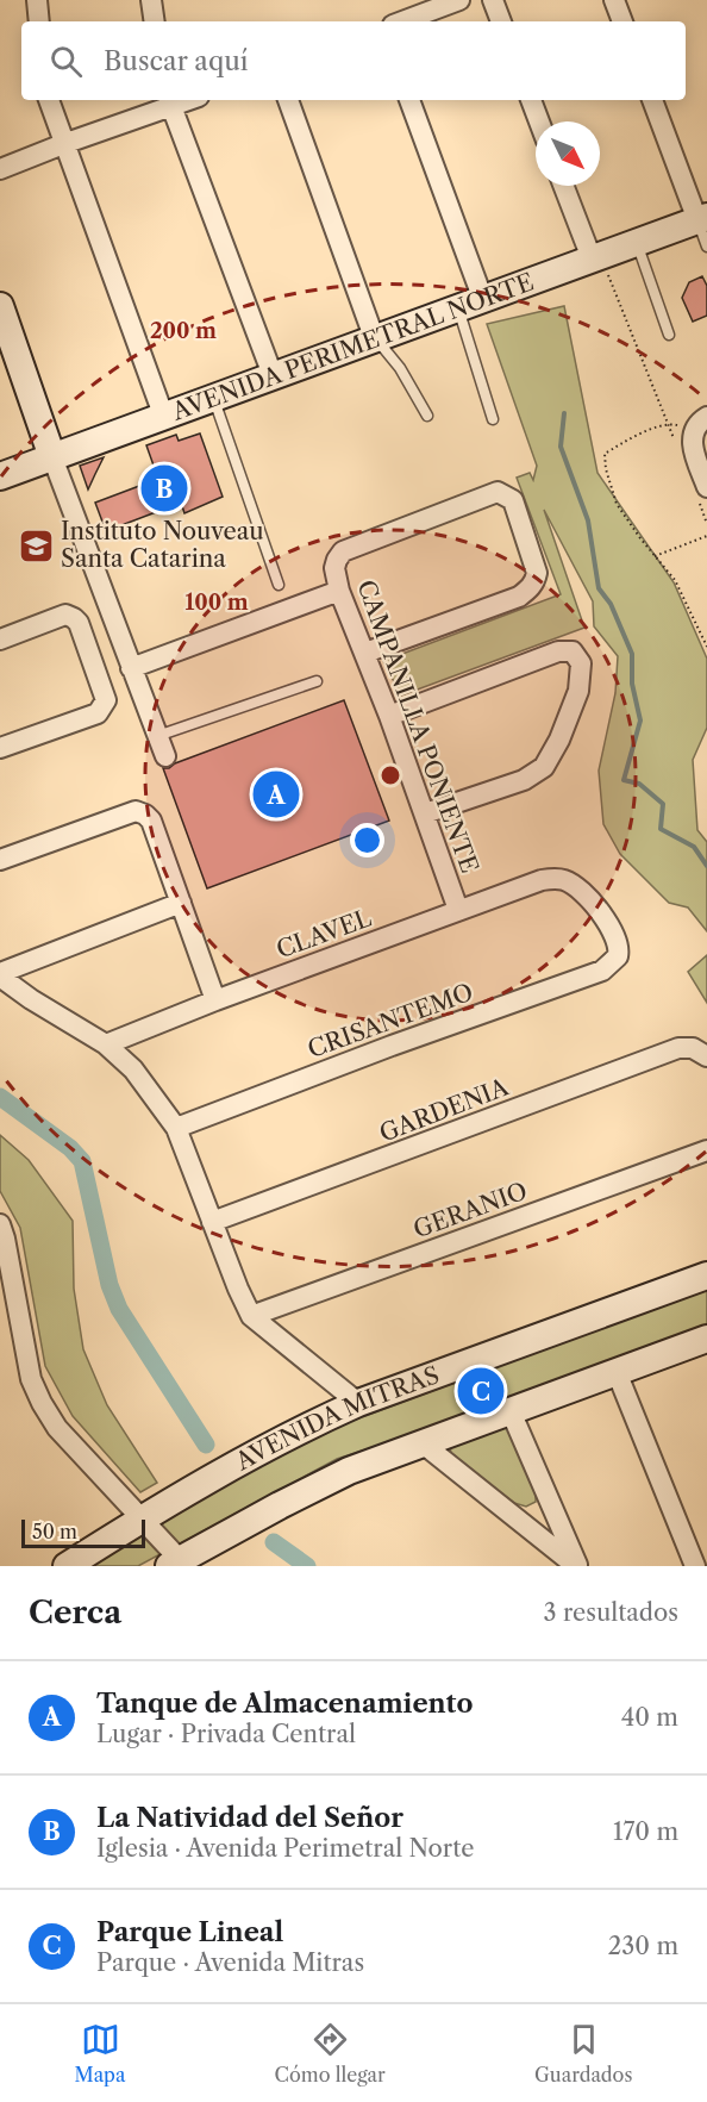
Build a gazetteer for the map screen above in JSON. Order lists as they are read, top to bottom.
{
  "streets": {
    "street": [
      "AVENIDA PERIMETRAL NORTE",
      "CAMPANILLA PONIENTE",
      "CLAVEL",
      "CRISANTEMO",
      "GARDENIA",
      "GERANIO",
      "AVENIDA MITRAS"
    ]
  },
  "crossings": [
    ["CAMPANILLA PONIENTE", "CLAVEL"],
    ["CLAVEL", "CRISANTEMO"]
  ],
  "places": {
    "school or university": ["Instituto Nouveau Santa Catarina"]
  },
  "scale_bar": "50 m",
  "north": "bottom right",
  "page": {
    "search": "Buscar aquí",
    "pins": ["B", "A", "C"],
    "scale": "50 m",
    "heading": ["Cerca", "3 resultados"],
    "list": [
      {
        "mark": "A",
        "name": "Tanque de Almacenamiento",
        "note": "Lugar · Privada Central",
        "value": "40 m"
      },
      {
        "mark": "B",
        "name": "La Natividad del Señor",
        "note": "Iglesia · Avenida Perimetral Norte",
        "value": "170 m"
      },
      {
        "mark": "C",
        "name": "Parque Lineal",
        "note": "Parque · Avenida Mitras",
        "value": "230 m"
      }
    ],
    "nav": ["Mapa", "Cómo llegar", "Guardados"]
  },
  "rings": ["200 m", "100 m"]
}
